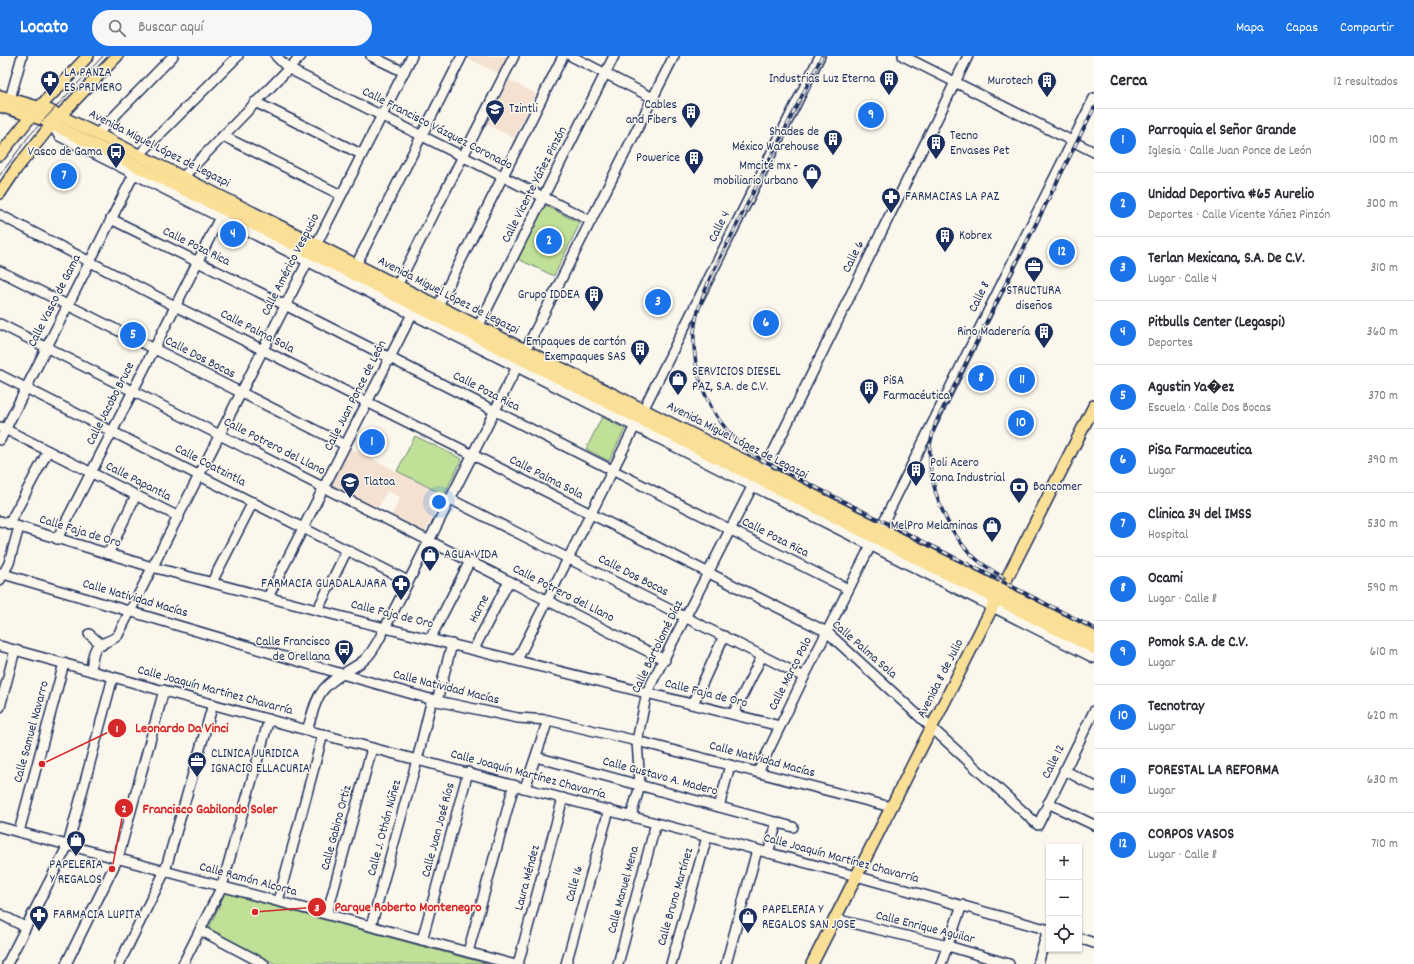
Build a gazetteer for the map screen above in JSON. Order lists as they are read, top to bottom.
{
  "streets": {
    "main road": ["Avenida Miguel López de Legazpi", "Avenida 8 de Julio"],
    "street": [
      "Calle Francisco Vázquez Coronado",
      "Calle Vicente Yáñez Pinzón",
      "Calle 4",
      "Calle Poza Rica",
      "Calle 6",
      "Calle Américo Vespucio",
      "Calle 8",
      "Calle Vasco de Gama",
      "Calle Palma Sola",
      "Calle Dos Bocas",
      "Calle Juan Ponce de León",
      "Calle Jacobo Bruce",
      "Calle Potrero del Llano",
      "Calle Coatzintla",
      "Calle Papantla",
      "Calle Faja de Oro",
      "Calle Natividad Macías",
      "Harne",
      "Calle Bartolomé Díaz",
      "Calle Marco Polo",
      "Calle Joaquín Martínez Chavarría",
      "Calle Samuel Navarro",
      "Calle 12",
      "Calle Gustavo A. Madero",
      "Calle Gabino Ortiz",
      "Calle J. Othón Núñez",
      "Calle Juan José Ríos",
      "Laura Méndez",
      "Calle Ramón Alcorta",
      "Calle 16",
      "Calle Manuel Mena",
      "Calle Bruno Martínez",
      "Calle Enrique Aguilar"
    ]
  },
  "crossings": [
    ["Calle Francisco Vázquez Coronado", "Calle Vicente Yáñez Pinzón"],
    ["Calle Francisco Vázquez Coronado", "Calle Américo Vespucio"],
    ["Avenida Miguel López de Legazpi", "Calle Vicente Yáñez Pinzón"],
    ["Avenida Miguel López de Legazpi", "Calle 4"],
    ["Avenida Miguel López de Legazpi", "Calle 6"],
    ["Avenida Miguel López de Legazpi", "Calle Américo Vespucio"],
    ["Avenida Miguel López de Legazpi", "Calle 8"],
    ["Avenida Miguel López de Legazpi", "Calle Vasco de Gama"],
    ["Avenida Miguel López de Legazpi", "Calle Juan Ponce de León"],
    ["Avenida Miguel López de Legazpi", "Calle Jacobo Bruce"],
    ["Avenida Miguel López de Legazpi", "Calle Bartolomé Díaz"],
    ["Avenida Miguel López de Legazpi", "Calle Marco Polo"],
    ["Avenida Miguel López de Legazpi", "Avenida 8 de Julio"],
    ["Calle Poza Rica", "Calle Américo Vespucio"],
    ["Calle Poza Rica", "Calle Vasco de Gama"],
    ["Calle Poza Rica", "Calle Juan Ponce de León"],
    ["Calle Poza Rica", "Calle Jacobo Bruce"],
    ["Calle Poza Rica", "Calle Bartolomé Díaz"],
    ["Calle Poza Rica", "Calle Marco Polo"],
    ["Calle 6", "Calle Bartolomé Díaz"],
    ["Calle Américo Vespucio", "Calle Palma Sola"],
    ["Calle Américo Vespucio", "Calle Dos Bocas"],
    ["Calle Américo Vespucio", "Calle Potrero del Llano"],
    ["Calle Américo Vespucio", "Calle Coatzintla"],
    ["Calle Américo Vespucio", "Calle Papantla"],
    ["Calle Américo Vespucio", "Calle Faja de Oro"],
    ["Calle Américo Vespucio", "Calle Natividad Macías"],
    ["Calle Américo Vespucio", "Calle Joaquín Martínez Chavarría"],
    ["Calle Vasco de Gama", "Calle Palma Sola"],
    ["Calle Vasco de Gama", "Calle Dos Bocas"],
    ["Calle Vasco de Gama", "Calle Potrero del Llano"],
    ["Calle Vasco de Gama", "Calle Coatzintla"],
    ["Calle Vasco de Gama", "Calle Papantla"],
    ["Calle Palma Sola", "Calle Juan Ponce de León"],
    ["Calle Palma Sola", "Calle Jacobo Bruce"],
    ["Calle Palma Sola", "Calle Bartolomé Díaz"],
    ["Calle Palma Sola", "Calle Marco Polo"],
    ["Calle Palma Sola", "Avenida 8 de Julio"],
    ["Calle Palma Sola", "Calle 12"],
    ["Calle Dos Bocas", "Calle Juan Ponce de León"],
    ["Calle Dos Bocas", "Calle Jacobo Bruce"],
    ["Calle Dos Bocas", "Calle Bartolomé Díaz"],
    ["Calle Dos Bocas", "Calle Marco Polo"],
    ["Calle Juan Ponce de León", "Calle Potrero del Llano"],
    ["Calle Juan Ponce de León", "Calle Coatzintla"],
    ["Calle Juan Ponce de León", "Calle Faja de Oro"],
    ["Calle Jacobo Bruce", "Calle Potrero del Llano"],
    ["Calle Jacobo Bruce", "Calle Coatzintla"],
    ["Calle Jacobo Bruce", "Calle Papantla"],
    ["Calle Jacobo Bruce", "Calle Faja de Oro"],
    ["Calle Potrero del Llano", "Harne"],
    ["Calle Potrero del Llano", "Calle Bartolomé Díaz"],
    ["Calle Faja de Oro", "Harne"],
    ["Calle Faja de Oro", "Calle Bartolomé Díaz"],
    ["Calle Faja de Oro", "Calle Marco Polo"],
    ["Calle Faja de Oro", "Calle J. Othón Núñez"],
    ["Calle Natividad Macías", "Calle Bartolomé Díaz"],
    ["Calle Natividad Macías", "Calle Marco Polo"],
    ["Calle Natividad Macías", "Avenida 8 de Julio"],
    ["Calle Natividad Macías", "Calle J. Othón Núñez"],
    ["Calle Bartolomé Díaz", "Calle Joaquín Martínez Chavarría"],
    ["Calle Bartolomé Díaz", "Calle Gustavo A. Madero"],
    ["Avenida 8 de Julio", "Calle Joaquín Martínez Chavarría"],
    ["Avenida 8 de Julio", "Calle Enrique Aguilar"],
    ["Calle Joaquín Martínez Chavarría", "Calle Samuel Navarro"],
    ["Calle Joaquín Martínez Chavarría", "Calle Gabino Ortiz"],
    ["Calle Joaquín Martínez Chavarría", "Calle J. Othón Núñez"],
    ["Calle Joaquín Martínez Chavarría", "Calle Juan José Ríos"],
    ["Calle Joaquín Martínez Chavarría", "Laura Méndez"],
    ["Calle Joaquín Martínez Chavarría", "Calle 16"],
    ["Calle Joaquín Martínez Chavarría", "Calle Manuel Mena"],
    ["Calle Joaquín Martínez Chavarría", "Calle Bruno Martínez"],
    ["Calle Samuel Navarro", "Calle Ramón Alcorta"],
    ["Calle Gabino Ortiz", "Calle Ramón Alcorta"],
    ["Calle J. Othón Núñez", "Calle Ramón Alcorta"],
    ["Calle Juan José Ríos", "Calle Ramón Alcorta"]
  ],
  "places": {
    "building": [
      "Industrias Luz Eterna",
      "Murotech",
      "Cables and Fibers",
      "Shades de México Warehouse",
      "Tecno Envases Pet",
      "Powerice",
      "Kobrex",
      "Grupo IDDEA",
      "Rino Maderería",
      "Empaques de cartón Exempaques SAS",
      "PiSA Farmacéutica",
      "Poli Acero Zona Industrial"
    ],
    "pharmacy": [
      "LA PANZA ES PRIMERO",
      "FARMACIAS LA PAZ",
      "FARMACIA GUADALAJARA",
      "FARMACIA LUPITA"
    ],
    "school or university": ["Tzintli", "Tlatoa"],
    "bus stop": ["Vasco de Gama", "Calle Francisco de Orellana"],
    "shop": [
      "Mmcité mx - mobiliario urbano",
      "SERVICIOS DIESEL PAZ, S.A. de C.V.",
      "MelPro Melaminas",
      "AGUA VIDA",
      "PAPELERIA Y REGALOS",
      "PAPELERIA Y REGALOS SAN JOSE"
    ],
    "office": ["STRUCTURA diseños", "CLINICA JURIDICA IGNACIO ELLACURIA"],
    "bank": ["Bancomer"],
    "other": ["Leonardo Da Vinci", "Francisco Gabilondo Soler", "Parque Roberto Montenegro"]
  },
  "page": {
    "header": "Locato",
    "search": "Buscar aquí",
    "nav": ["Mapa", "Capas", "Compartir"],
    "heading": ["Cerca", "12 resultados"],
    "pins": [
      "9",
      "7",
      "4",
      "2",
      "12",
      "3",
      "6",
      "5",
      "8",
      "11",
      "10",
      "1"
    ],
    "list": [
      {
        "mark": "1",
        "name": "Parroquia el Señor Grande",
        "note": "Iglesia · Calle Juan Ponce de León",
        "value": "100 m"
      },
      {
        "mark": "2",
        "name": "Unidad Deportiva #65 Aurelio",
        "note": "Deportes · Calle Vicente Yáñez Pinzón",
        "value": "300 m"
      },
      {
        "mark": "3",
        "name": "Terlan Mexicana, S.A. De C.V.",
        "note": "Lugar · Calle 4",
        "value": "310 m"
      },
      {
        "mark": "4",
        "name": "Pitbulls Center (Legaspi)",
        "note": "Deportes",
        "value": "360 m"
      },
      {
        "mark": "5",
        "name": "Agustin Ya�ez",
        "note": "Escuela · Calle Dos Bocas",
        "value": "370 m"
      },
      {
        "mark": "6",
        "name": "PiSa Farmaceutica",
        "note": "Lugar",
        "value": "390 m"
      },
      {
        "mark": "7",
        "name": "Clinica 34 del IMSS",
        "note": "Hospital",
        "value": "530 m"
      },
      {
        "mark": "8",
        "name": "Ocami",
        "note": "Lugar · Calle 8",
        "value": "590 m"
      },
      {
        "mark": "9",
        "name": "Pomok S.A. de C.V.",
        "note": "Lugar",
        "value": "610 m"
      },
      {
        "mark": "10",
        "name": "Tecnotray",
        "note": "Lugar",
        "value": "620 m"
      },
      {
        "mark": "11",
        "name": "FORESTAL LA REFORMA",
        "note": "Lugar",
        "value": "630 m"
      },
      {
        "mark": "12",
        "name": "CORPOS VASOS",
        "note": "Lugar · Calle 8",
        "value": "710 m"
      }
    ],
    "map_buttons": ["+", "−"]
  }
}
